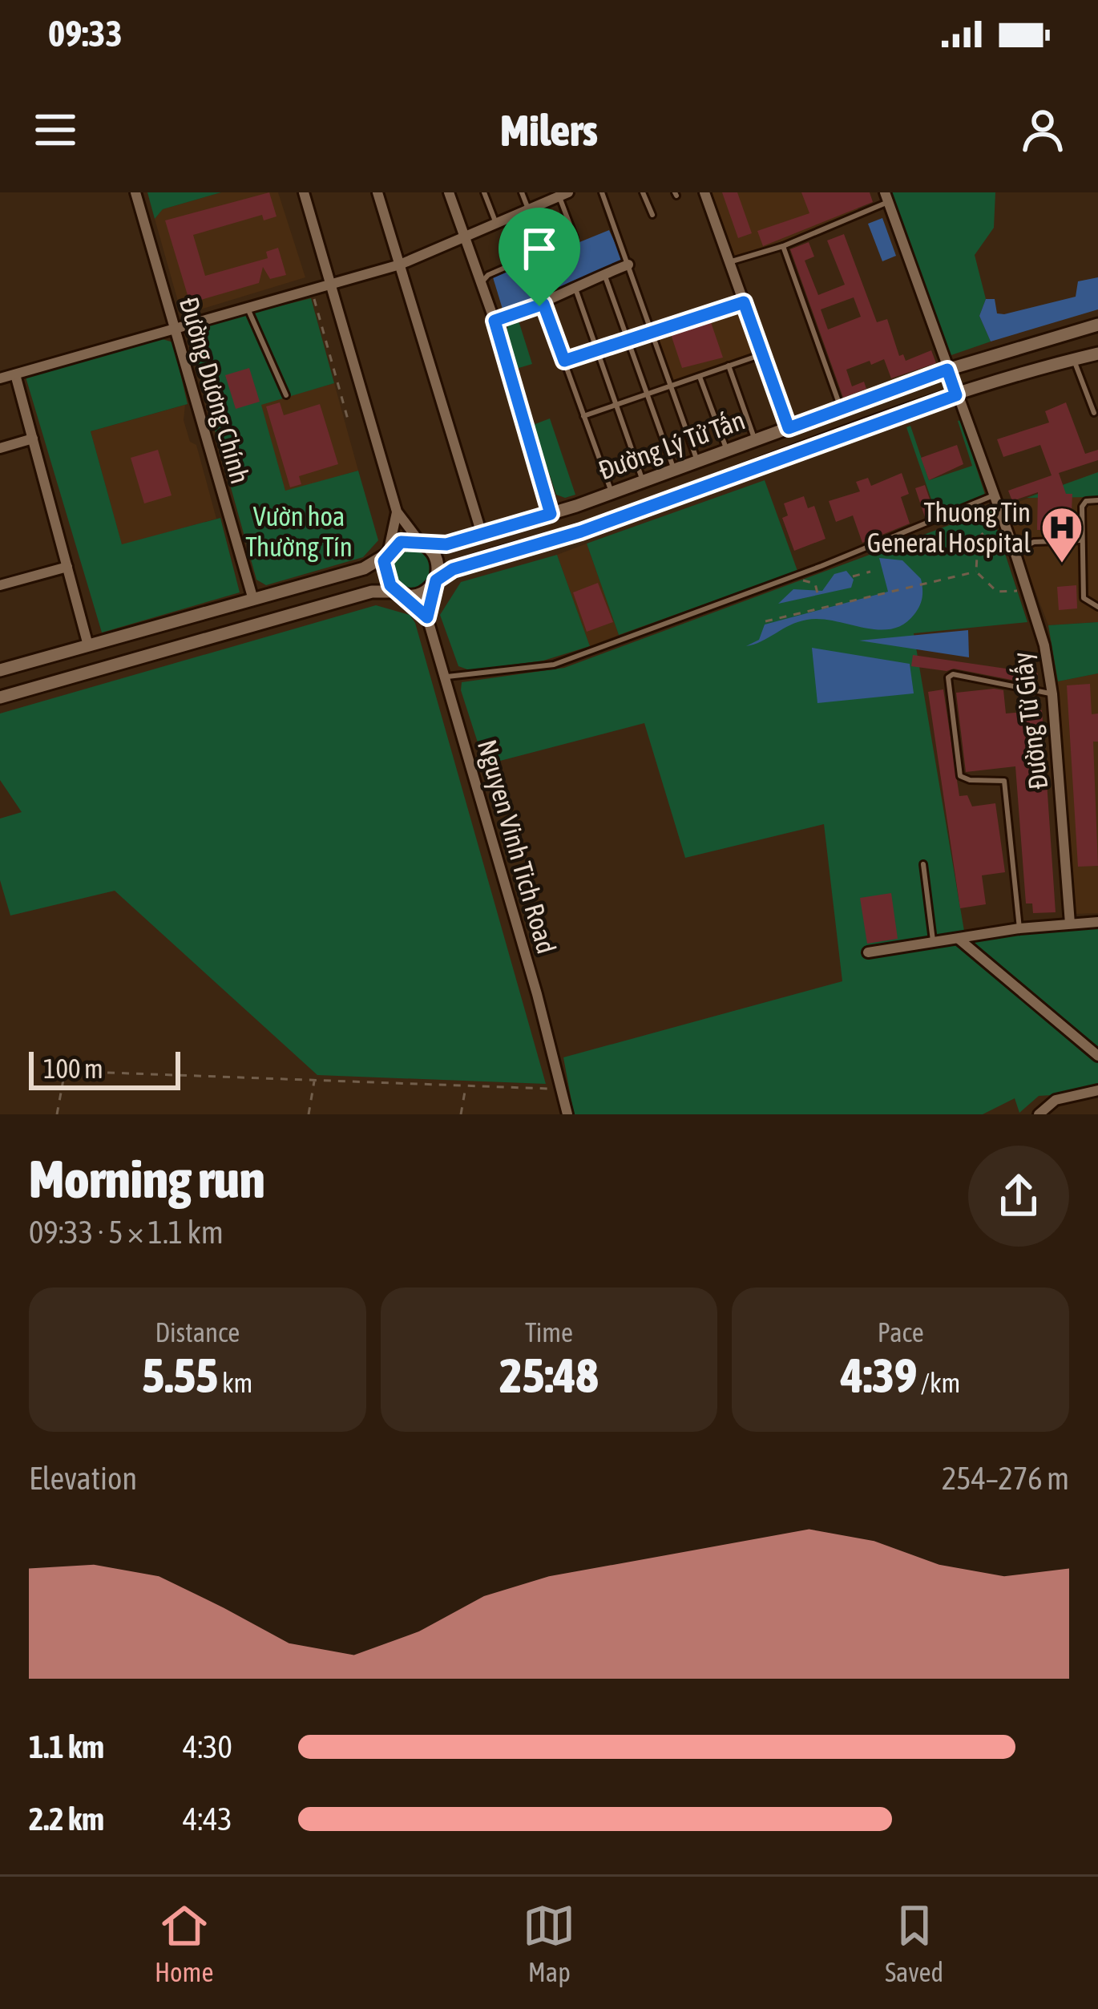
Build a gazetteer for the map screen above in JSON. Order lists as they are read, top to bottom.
{
  "streets": {
    "street": [
      "Đường Dương Chính",
      "Đường Lý Tử Tấn",
      "Đường Từ Giấy",
      "Nguyen Vinh Tich Road"
    ]
  },
  "crossings": [
    ["Đường Lý Tử Tấn", "Đường Từ Giấy"]
  ],
  "parks": ["Vườn hoa Thường Tín"],
  "places": {
    "hospital": ["Thuong Tin General Hospital"]
  },
  "scale_bar": "100 m",
  "page": {
    "status": "09:33",
    "header": "Milers",
    "scale": "100 m",
    "heading": ["Morning run", "09:33 · 5 × 1.1 km"],
    "stats": [
      ["Distance", "5.55 km"],
      ["Time", "25:48"],
      ["Pace", "4:39 /km"]
    ],
    "chart": ["Elevation", "254–276 m"],
    "list": [
      {
        "name": "1.1 km",
        "note": "4:30"
      },
      {
        "name": "2.2 km",
        "note": "4:43"
      }
    ],
    "tabs": ["Home", "Map", "Saved"]
  }
}
